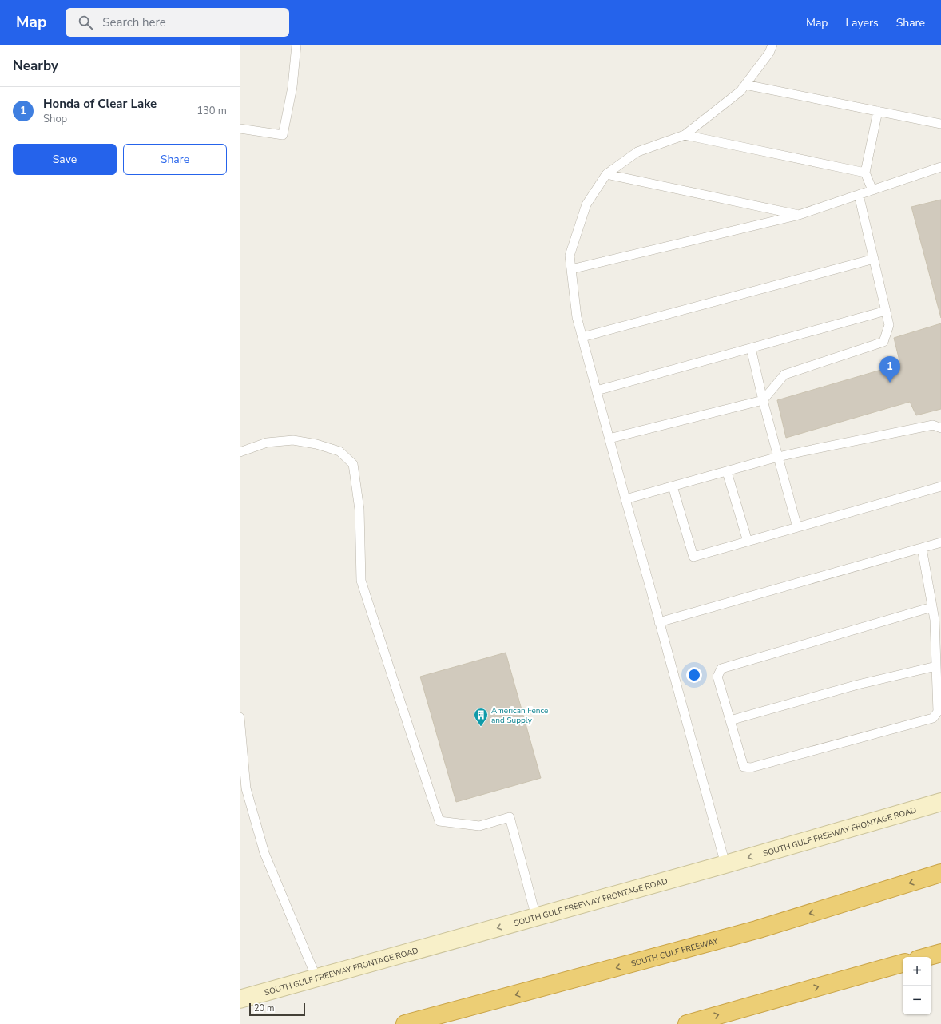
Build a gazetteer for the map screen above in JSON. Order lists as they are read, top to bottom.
{
  "streets": {
    "highway": ["SOUTH GULF FREEWAY"],
    "main road": ["SOUTH GULF FREEWAY FRONTAGE ROAD"]
  },
  "one_way": ["SOUTH GULF FREEWAY FRONTAGE ROAD"],
  "places": {
    "building": ["American Fence and Supply"]
  },
  "scale_bar": "20 m",
  "page": {
    "header": "Map",
    "search": "Search here",
    "nav": ["Map", "Layers", "Share"],
    "heading": "Nearby",
    "list": [
      {
        "mark": "1",
        "name": "Honda of Clear Lake",
        "note": "Shop",
        "value": "130 m"
      }
    ],
    "buttons": ["Save", "Share"],
    "pins": "1",
    "map_buttons": ["+", "−"],
    "scale": "20 m"
  }
}
